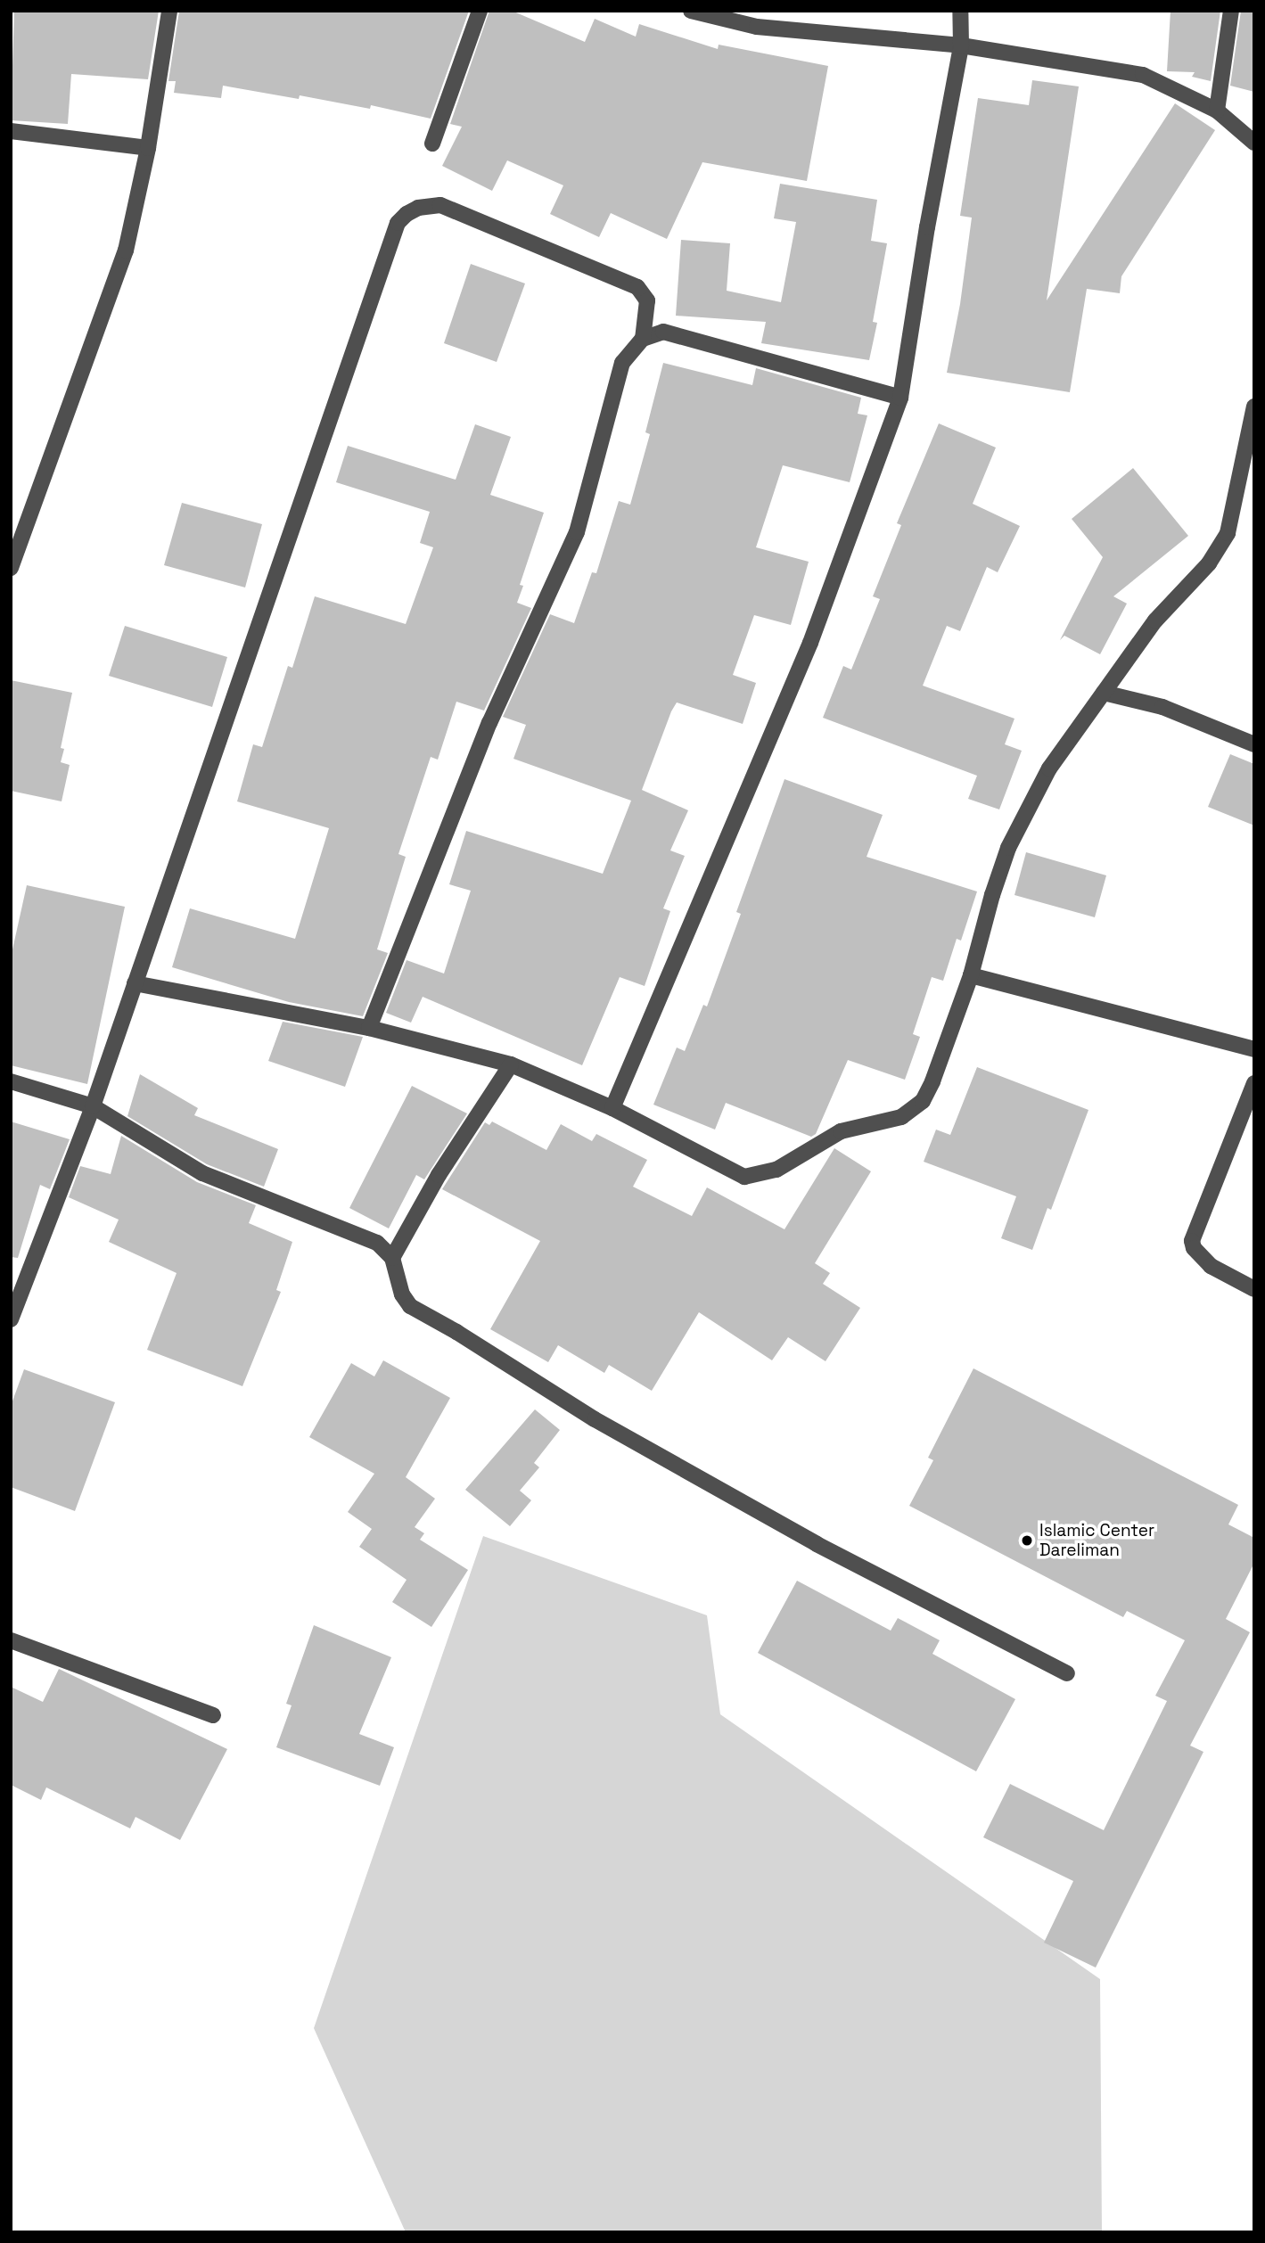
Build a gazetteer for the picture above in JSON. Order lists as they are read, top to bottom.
{
  "places": ["Islamic Center Dareliman"]
}
